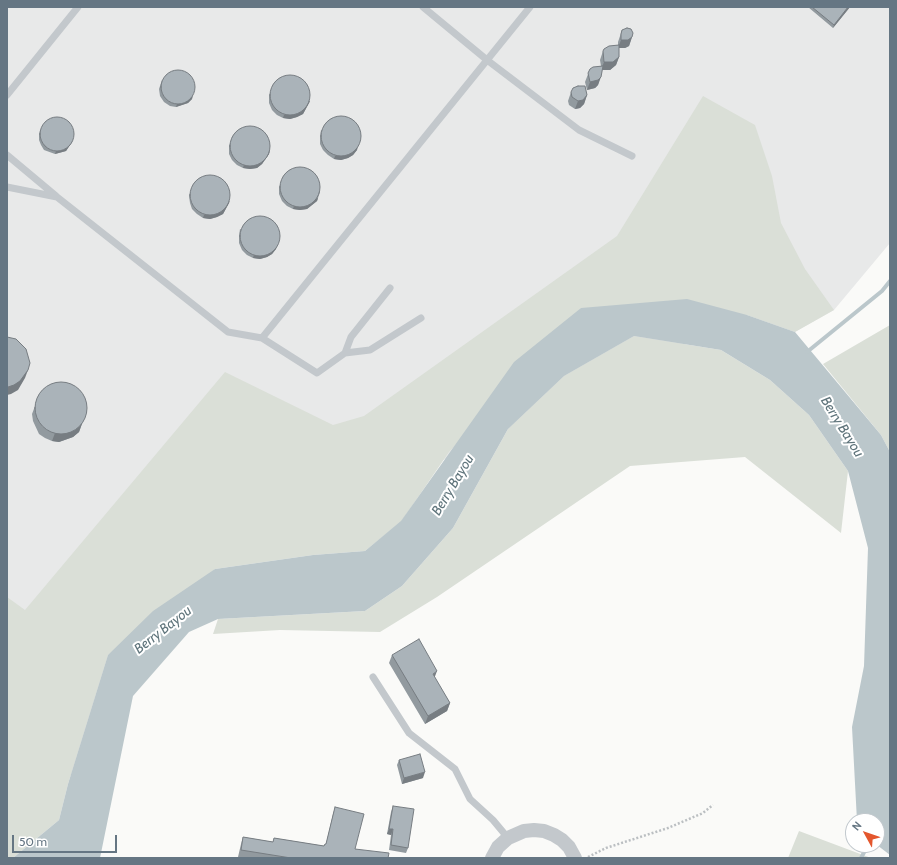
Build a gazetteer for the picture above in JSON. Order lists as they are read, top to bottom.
{
  "water": ["Berry Bayou"],
  "scale_bar": "50 m",
  "north": "top left"
}
